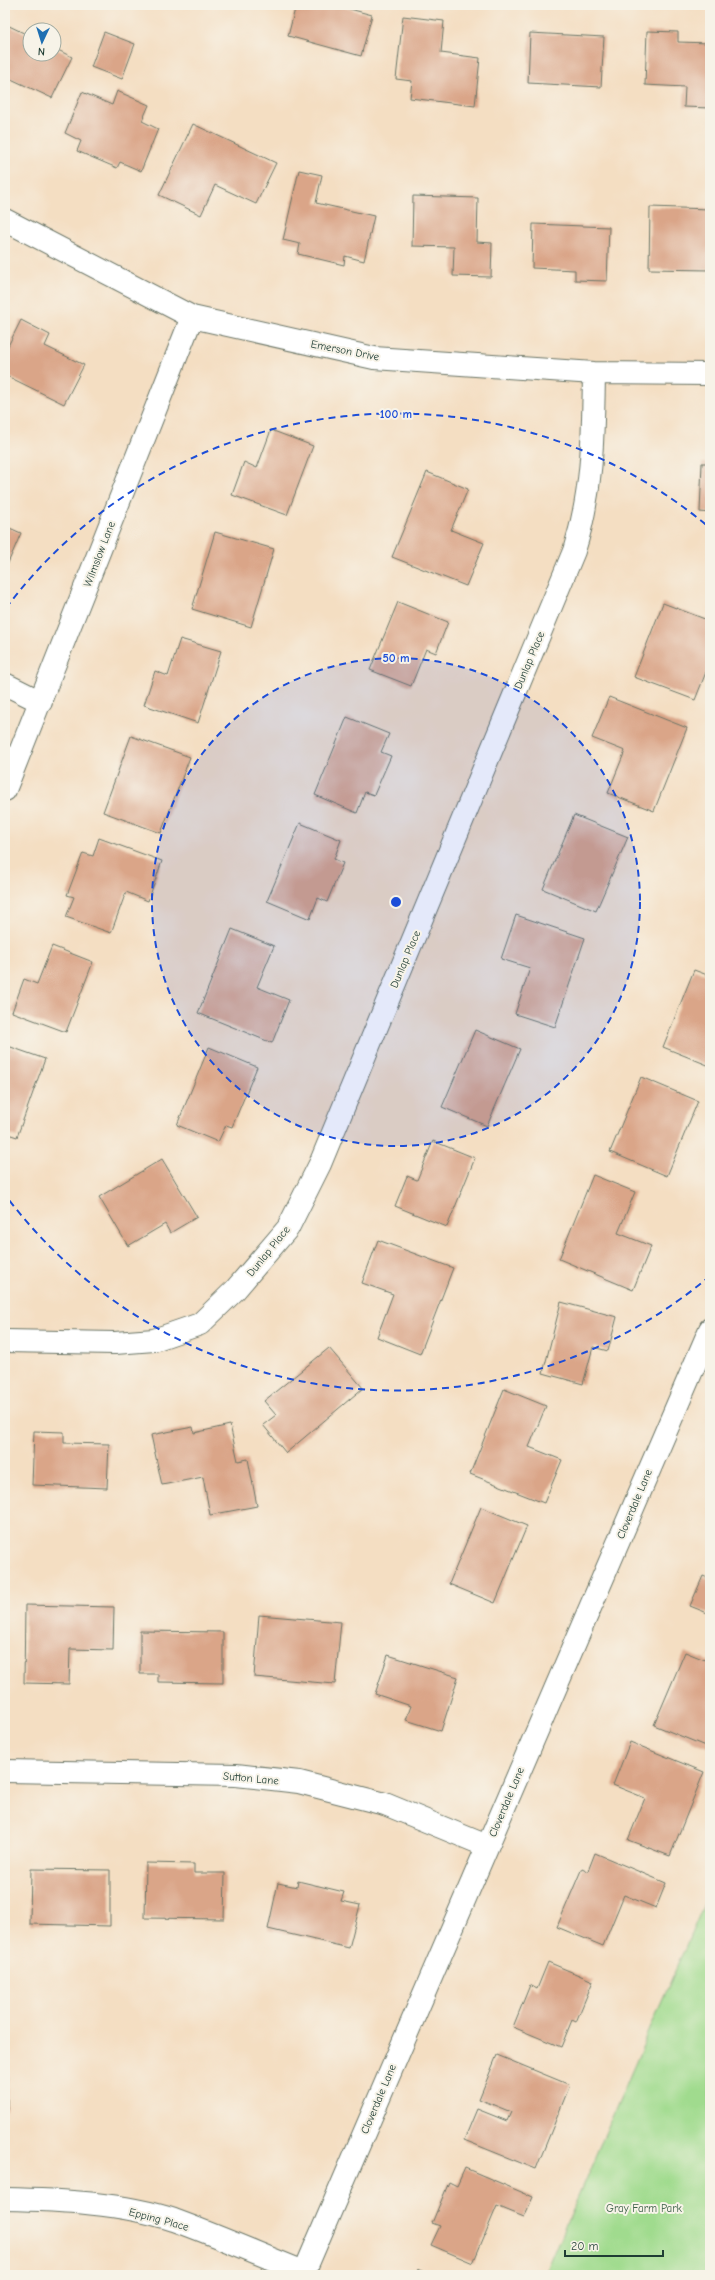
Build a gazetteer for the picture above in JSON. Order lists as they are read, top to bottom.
{
  "streets": {
    "street": [
      "Emerson Drive",
      "Wilmslow Lane",
      "Dunlap Place",
      "Cloverdale Lane",
      "Sutton Lane",
      "Epping Place"
    ]
  },
  "crossings": [
    ["Emerson Drive", "Wilmslow Lane"],
    ["Emerson Drive", "Dunlap Place"],
    ["Cloverdale Lane", "Sutton Lane"],
    ["Cloverdale Lane", "Epping Place"]
  ],
  "parks": ["Gray Farm Park"],
  "scale_bar": "20 m",
  "north": "bottom",
  "rings": ["100 m", "50 m"]
}
